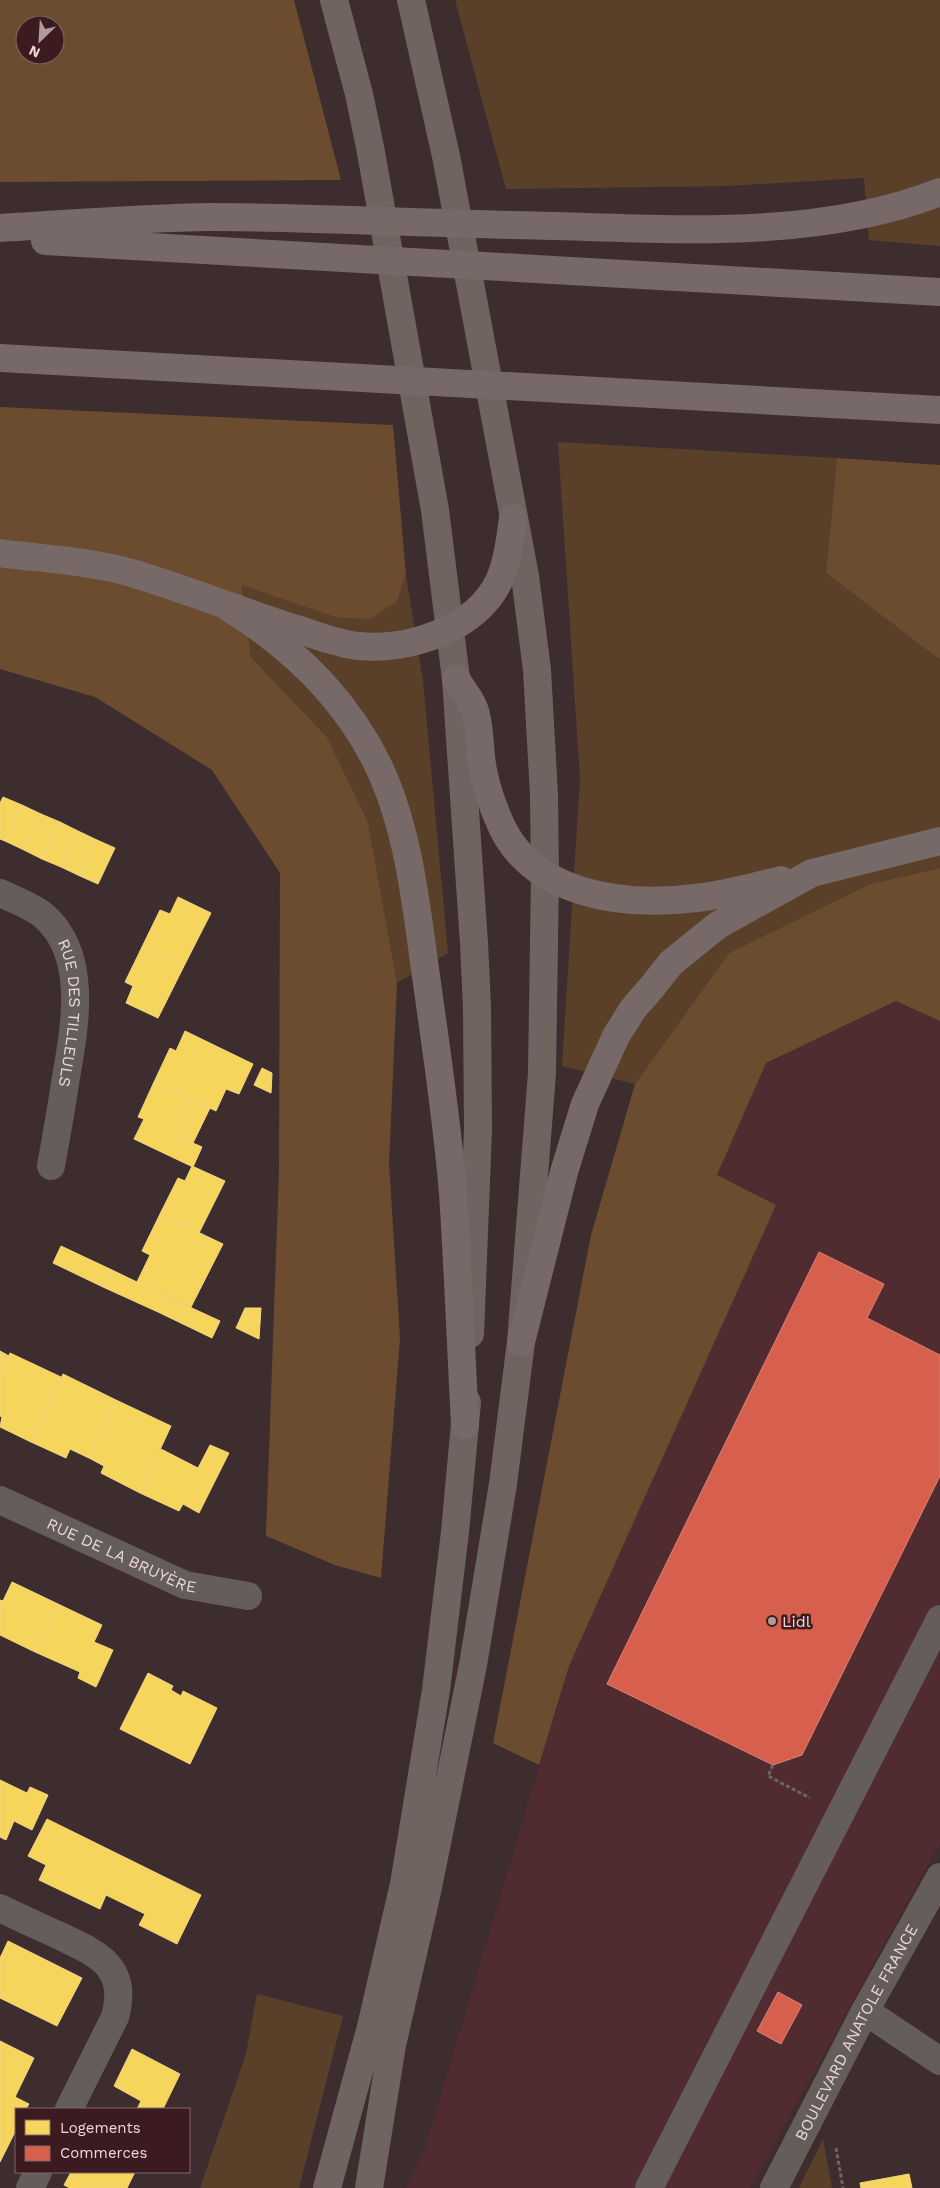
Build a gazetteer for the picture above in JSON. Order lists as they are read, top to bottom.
{
  "streets": {
    "street": ["RUE DES TILLEULS", "RUE DE LA BRUYÈRE", "BOULEVARD ANATOLE FRANCE"]
  },
  "places": ["Lidl"],
  "legend": ["Logements", "Commerces"],
  "north": "bottom left"
}
